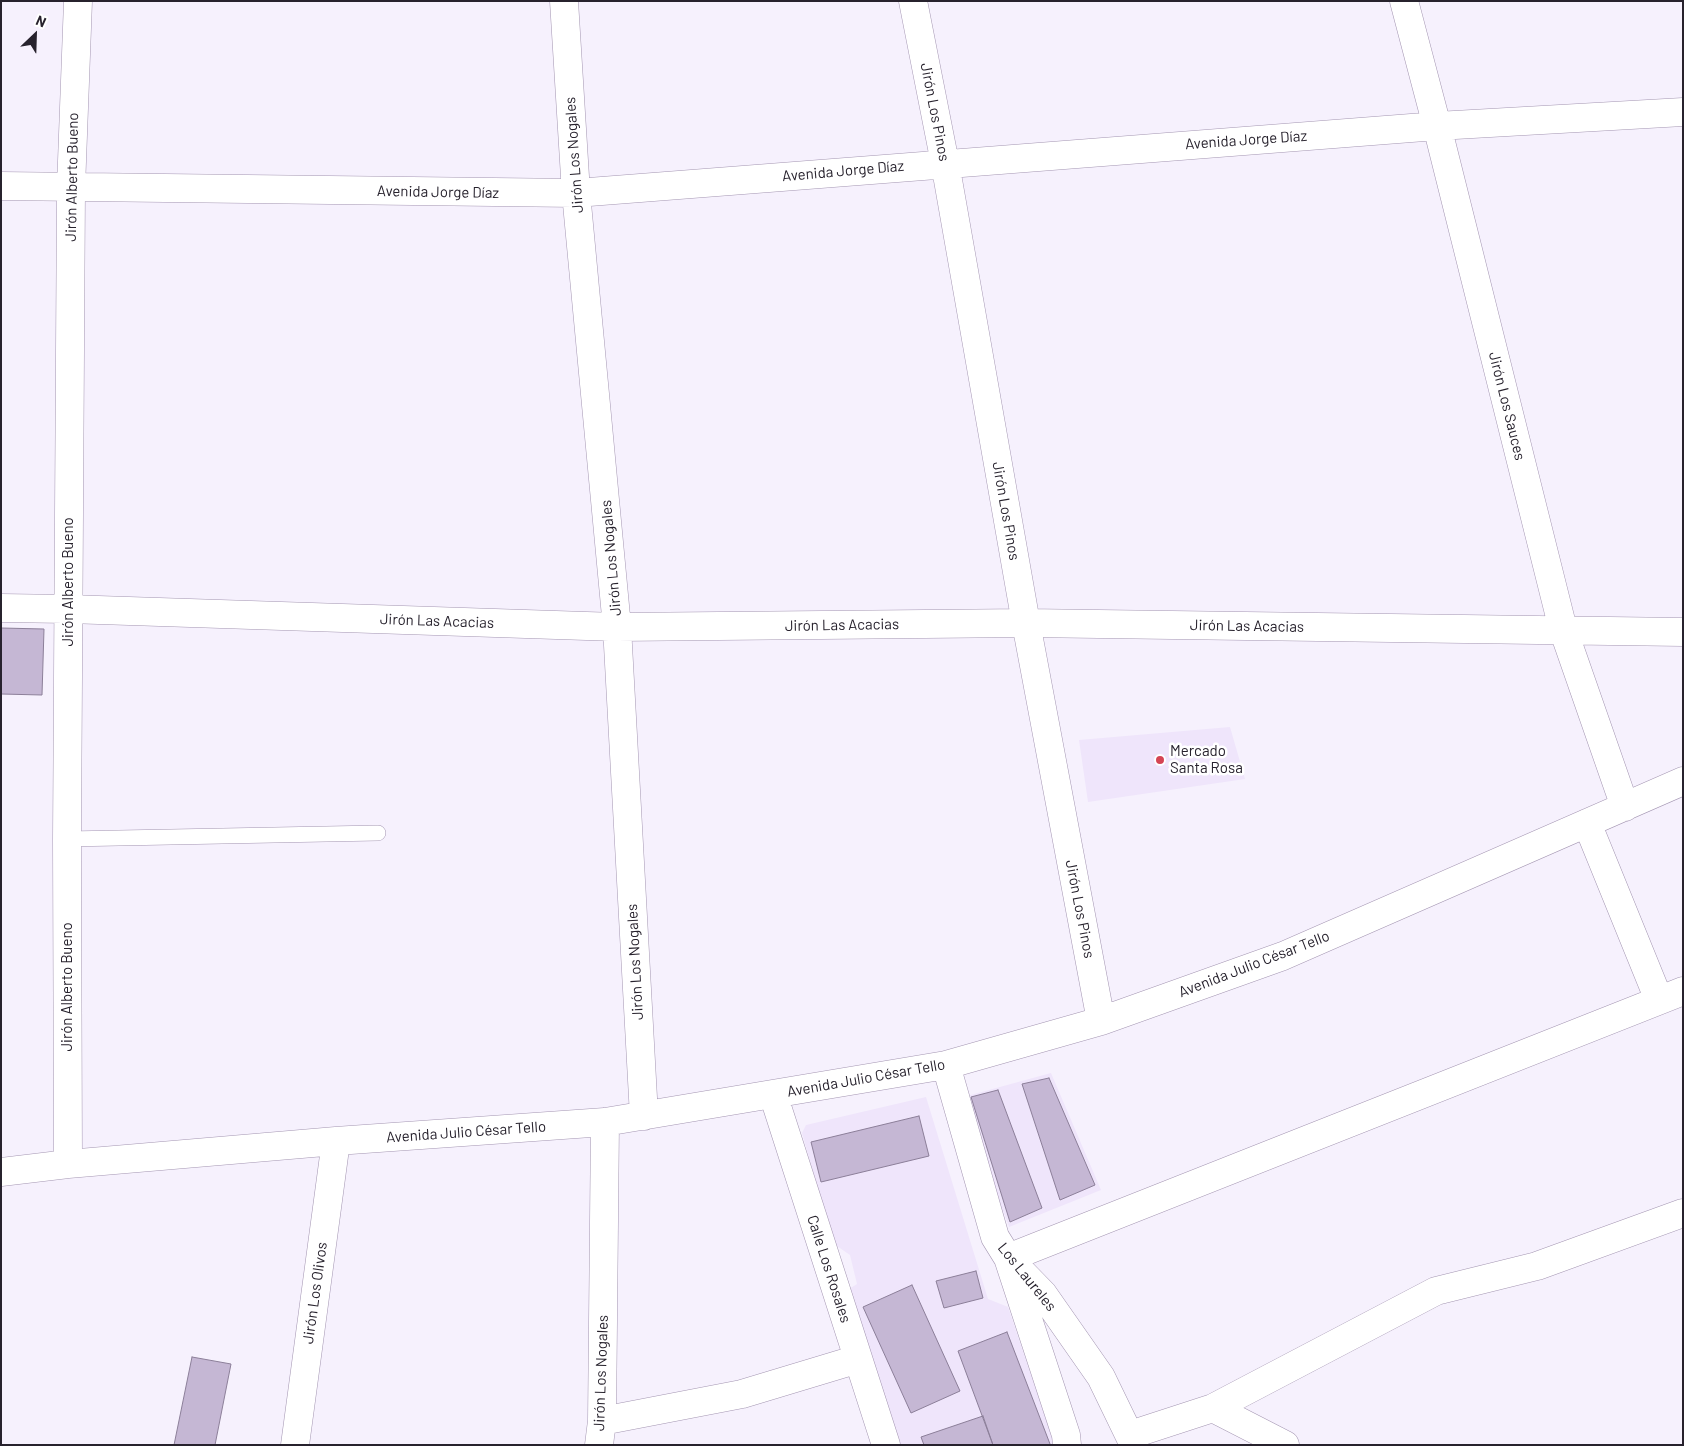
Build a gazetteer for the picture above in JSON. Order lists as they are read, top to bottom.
{
  "streets": {
    "street": [
      "Jirón Los Pinos",
      "Avenida Jorge Díaz",
      "Jirón Los Nogales",
      "Jirón Alberto Bueno",
      "Jirón Los Sauces",
      "Jirón Las Acacias",
      "Avenida Julio César Tello",
      "Calle Los Rosales",
      "Los Laureles",
      "Jirón Los Olivos"
    ]
  },
  "crossings": [
    ["Jirón Los Pinos", "Avenida Jorge Díaz"],
    ["Jirón Los Pinos", "Jirón Las Acacias"],
    ["Jirón Los Pinos", "Avenida Julio César Tello"],
    ["Avenida Jorge Díaz", "Jirón Los Nogales"],
    ["Avenida Jorge Díaz", "Jirón Alberto Bueno"],
    ["Avenida Jorge Díaz", "Jirón Los Sauces"],
    ["Jirón Los Nogales", "Jirón Las Acacias"],
    ["Jirón Los Nogales", "Avenida Julio César Tello"],
    ["Jirón Alberto Bueno", "Jirón Las Acacias"],
    ["Jirón Alberto Bueno", "Avenida Julio César Tello"],
    ["Jirón Los Sauces", "Jirón Las Acacias"],
    ["Jirón Los Sauces", "Avenida Julio César Tello"],
    ["Avenida Julio César Tello", "Calle Los Rosales"],
    ["Avenida Julio César Tello", "Los Laureles"],
    ["Avenida Julio César Tello", "Jirón Los Olivos"]
  ],
  "places": ["Mercado Santa Rosa"],
  "north": "top right"
}
